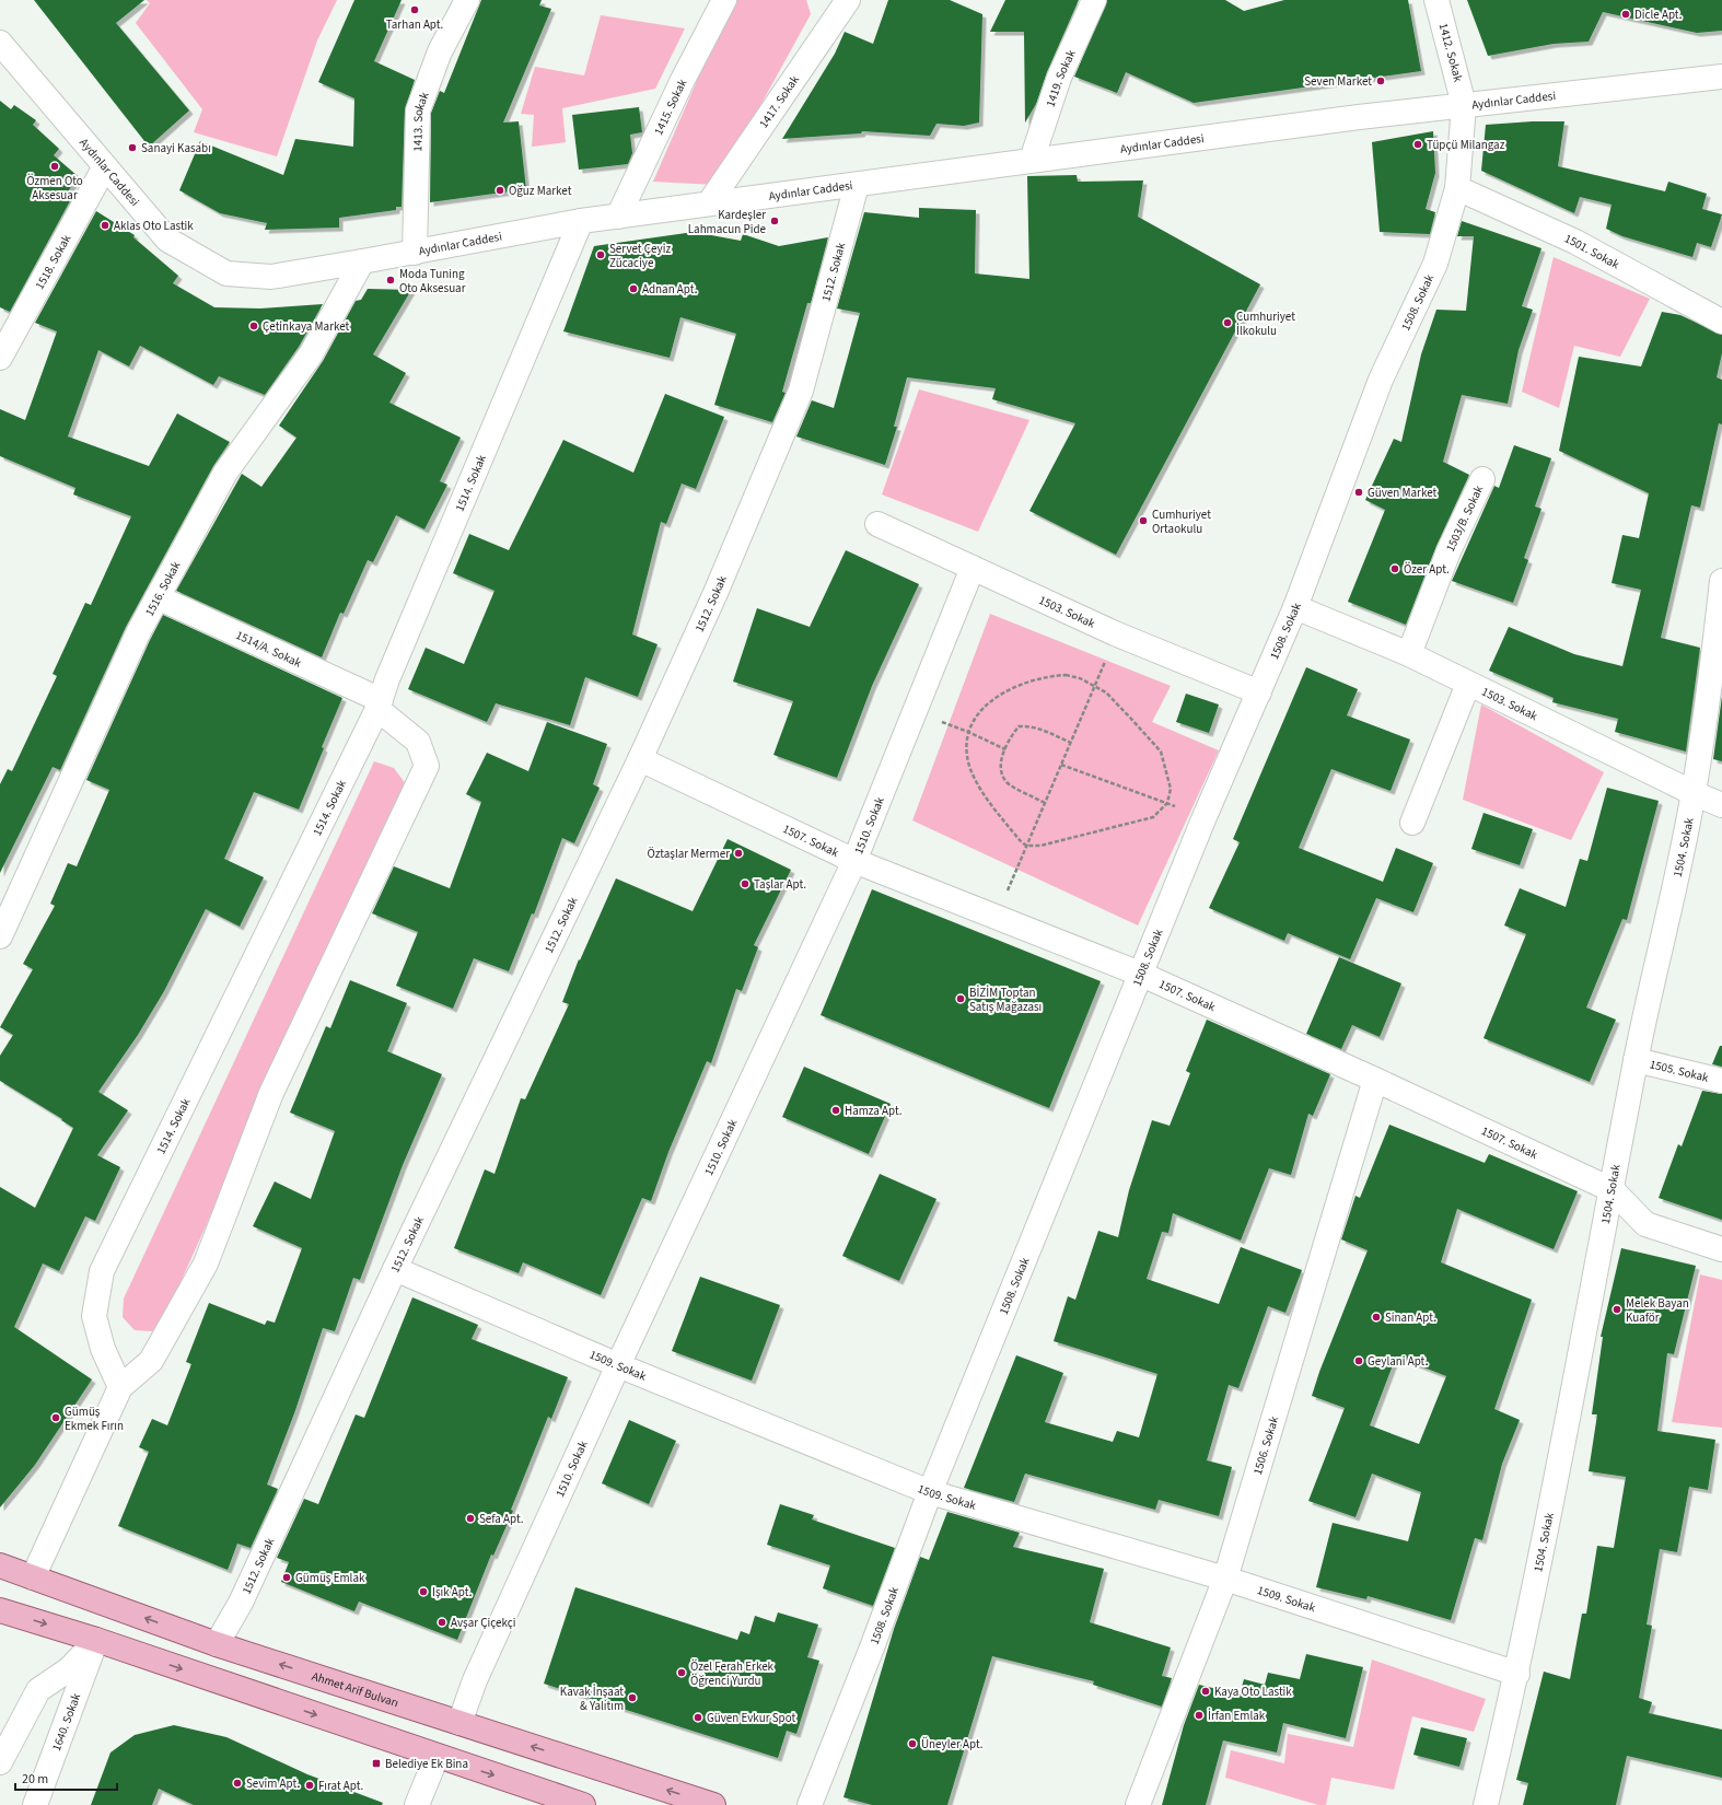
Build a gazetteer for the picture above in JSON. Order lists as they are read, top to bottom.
{
  "streets": {
    "main road": ["Ahmet Arif Bulvarı"],
    "street": [
      "1412. Sokak",
      "1419. Sokak",
      "Aydınlar Caddesi",
      "1417. Sokak",
      "1415. Sokak",
      "1413. Sokak",
      "1501. Sokak",
      "1518. Sokak",
      "1512. Sokak",
      "1508. Sokak",
      "1514. Sokak",
      "1503/B. Sokak",
      "1516. Sokak",
      "1503. Sokak",
      "1514/A. Sokak",
      "1510. Sokak",
      "1507. Sokak",
      "1504. Sokak",
      "1505. Sokak",
      "1509. Sokak",
      "1506. Sokak",
      "1640. Sokak"
    ]
  },
  "crossings": [
    ["1412. Sokak", "Aydınlar Caddesi"],
    ["1412. Sokak", "1508. Sokak"],
    ["1419. Sokak", "Aydınlar Caddesi"],
    ["Aydınlar Caddesi", "1417. Sokak"],
    ["Aydınlar Caddesi", "1415. Sokak"],
    ["Aydınlar Caddesi", "1413. Sokak"],
    ["Aydınlar Caddesi", "1518. Sokak"],
    ["Aydınlar Caddesi", "1512. Sokak"],
    ["Aydınlar Caddesi", "1508. Sokak"],
    ["Aydınlar Caddesi", "1514. Sokak"],
    ["Aydınlar Caddesi", "1516. Sokak"],
    ["1501. Sokak", "1508. Sokak"],
    ["1512. Sokak", "1507. Sokak"],
    ["1512. Sokak", "1509. Sokak"],
    ["1512. Sokak", "Ahmet Arif Bulvarı"],
    ["1508. Sokak", "1503. Sokak"],
    ["1508. Sokak", "1507. Sokak"],
    ["1508. Sokak", "1509. Sokak"],
    ["1514. Sokak", "1514/A. Sokak"],
    ["1503/B. Sokak", "1503. Sokak"],
    ["1516. Sokak", "1514/A. Sokak"],
    ["1503. Sokak", "1510. Sokak"],
    ["1503. Sokak", "1504. Sokak"],
    ["1510. Sokak", "1507. Sokak"],
    ["1510. Sokak", "1509. Sokak"],
    ["1510. Sokak", "Ahmet Arif Bulvarı"],
    ["1507. Sokak", "1504. Sokak"],
    ["1507. Sokak", "1506. Sokak"],
    ["1504. Sokak", "1505. Sokak"],
    ["1504. Sokak", "1509. Sokak"],
    ["1509. Sokak", "1506. Sokak"]
  ],
  "places": {
    "other": [
      "Tarhan Apt.",
      "Dicle Apt.",
      "Seven Market",
      "Tüpçü Milangaz",
      "Sanayi Kasabı",
      "Özmen Oto Aksesuar",
      "Oğuz Market",
      "Kardeşler Lahmacun Pide",
      "Aklas Oto Lastik",
      "Servet Çeyiz Zücaciye",
      "Moda Tuning Oto Aksesuar",
      "Adnan Apt.",
      "Cumhuriyet İlkokulu",
      "Çetinkaya Market",
      "Güven Market",
      "Cumhuriyet Ortaokulu",
      "Özer Apt.",
      "Öztaşlar Mermer",
      "Taşlar Apt.",
      "BİZİM Toptan Satış Mağazası",
      "Hamza Apt.",
      "Melek Bayan Kuaför",
      "Sinan Apt.",
      "Geylani Apt.",
      "Gümüş Ekmek Fırın",
      "Sefa Apt.",
      "Gümüş Emlak",
      "Işık Apt.",
      "Avşar Çiçekçi",
      "Özel Ferah Erkek Öğrenci Yurdu",
      "Kaya Oto Lastik",
      "Kavak İnşaat & Yalıtım",
      "İrfan Emlak",
      "Güven Evkur Spot",
      "Üneyler Apt.",
      "Sevim Apt.",
      "Fırat Apt."
    ],
    "transit": ["Belediye Ek Bina"]
  },
  "scale_bar": "20 m"
}
